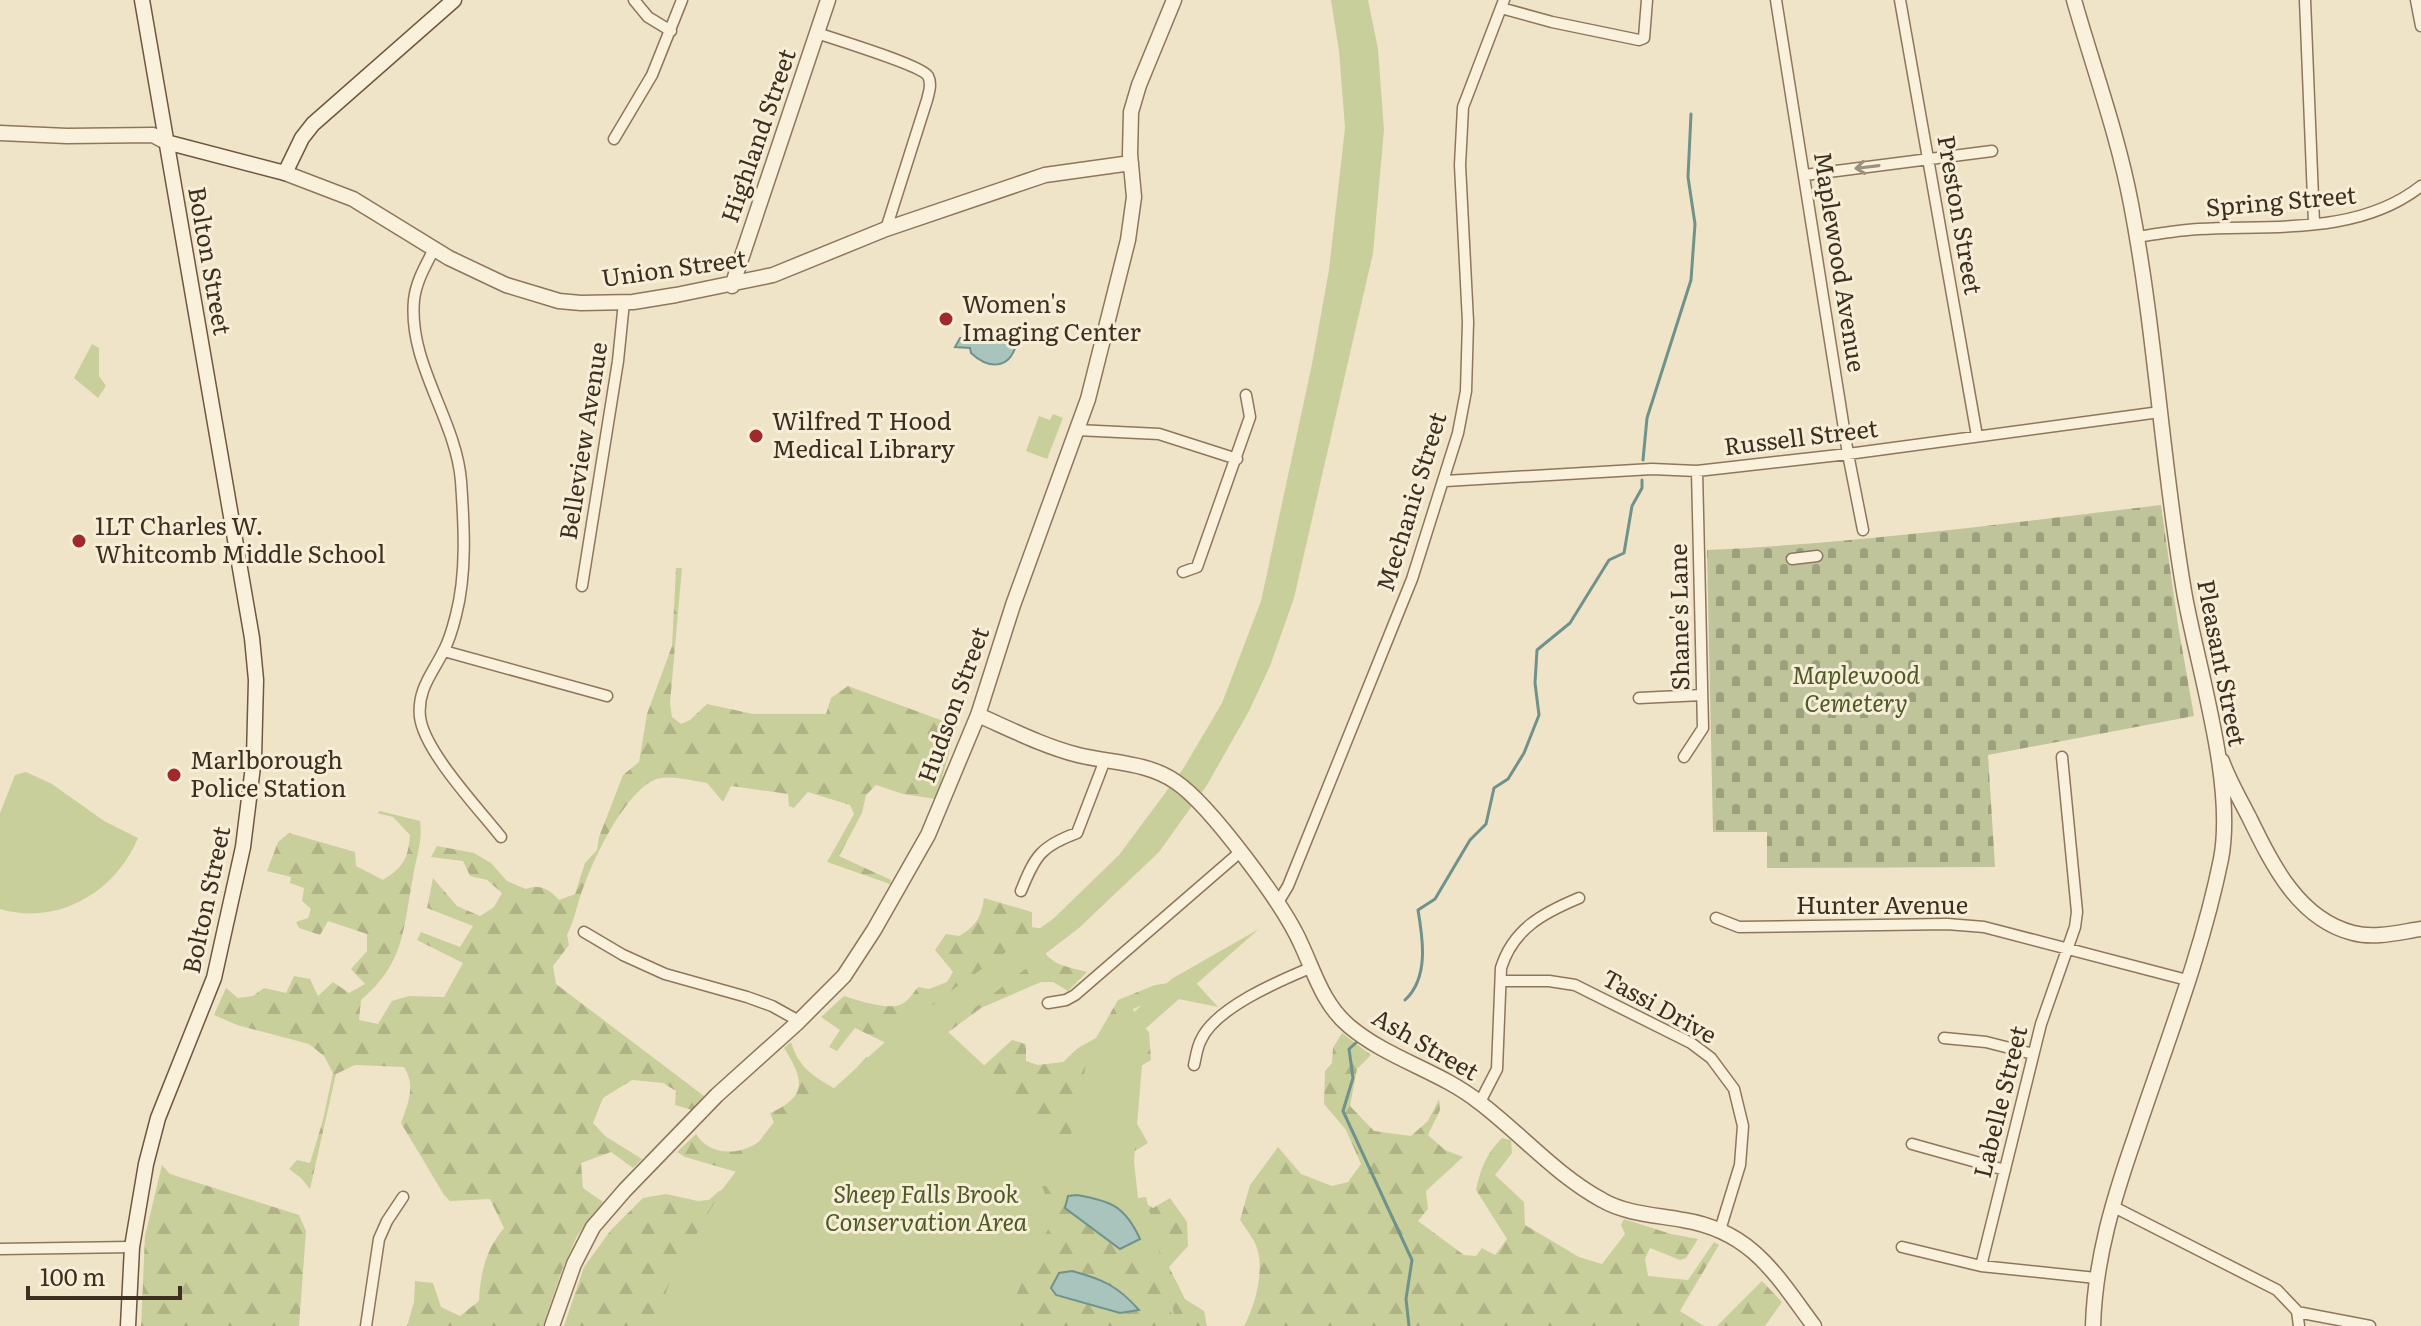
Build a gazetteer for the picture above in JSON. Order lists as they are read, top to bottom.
{
  "streets": {
    "street": [
      "Highland Street",
      "Spring Street",
      "Preston Street",
      "Bolton Street",
      "Maplewood Avenue",
      "Union Street",
      "Russell Street",
      "Belleview Avenue",
      "Mechanic Street",
      "Shane's Lane",
      "Pleasant Street",
      "Hudson Street",
      "Hunter Avenue",
      "Tassi Drive",
      "Ash Street",
      "Labelle Street"
    ]
  },
  "crossings": [
    ["Highland Street", "Union Street"],
    ["Spring Street", "Pleasant Street"],
    ["Preston Street", "Russell Street"],
    ["Bolton Street", "Union Street"],
    ["Maplewood Avenue", "Russell Street"],
    ["Union Street", "Belleview Avenue"],
    ["Union Street", "Hudson Street"],
    ["Russell Street", "Mechanic Street"],
    ["Russell Street", "Shane's Lane"],
    ["Russell Street", "Pleasant Street"],
    ["Mechanic Street", "Ash Street"],
    ["Pleasant Street", "Hunter Avenue"],
    ["Hudson Street", "Ash Street"],
    ["Hunter Avenue", "Labelle Street"],
    ["Tassi Drive", "Ash Street"]
  ],
  "parks": ["Maplewood Cemetery", "Sheep Falls Brook Conservation Area"],
  "places": [
    "Women's Imaging Center",
    "Wilfred T Hood Medical Library",
    "1LT Charles W. Whitcomb Middle School",
    "Marlborough Police Station"
  ],
  "scale_bar": "100 m"
}
